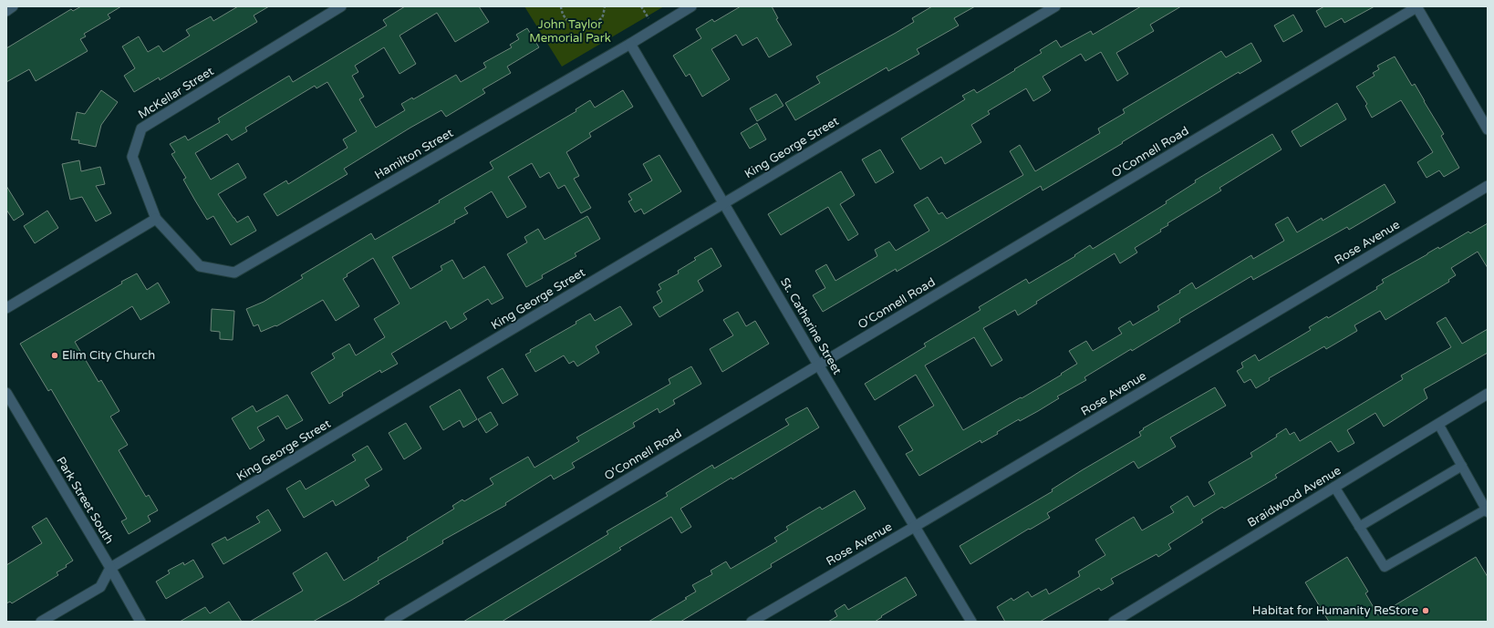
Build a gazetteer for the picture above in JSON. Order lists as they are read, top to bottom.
{
  "streets": {
    "street": [
      "McKellar Street",
      "King George Street",
      "O'Connell Road",
      "Hamilton Street",
      "Rose Avenue",
      "St. Catherine Street",
      "Braidwood Avenue",
      "Park Street South"
    ]
  },
  "crossings": [
    ["McKellar Street", "Hamilton Street"],
    ["King George Street", "St. Catherine Street"],
    ["King George Street", "Park Street South"],
    ["O'Connell Road", "St. Catherine Street"],
    ["Hamilton Street", "St. Catherine Street"],
    ["Rose Avenue", "St. Catherine Street"]
  ],
  "parks": ["John Taylor Memorial Park"],
  "places": ["Elim City Church", "Habitat for Humanity ReStore"]
}
